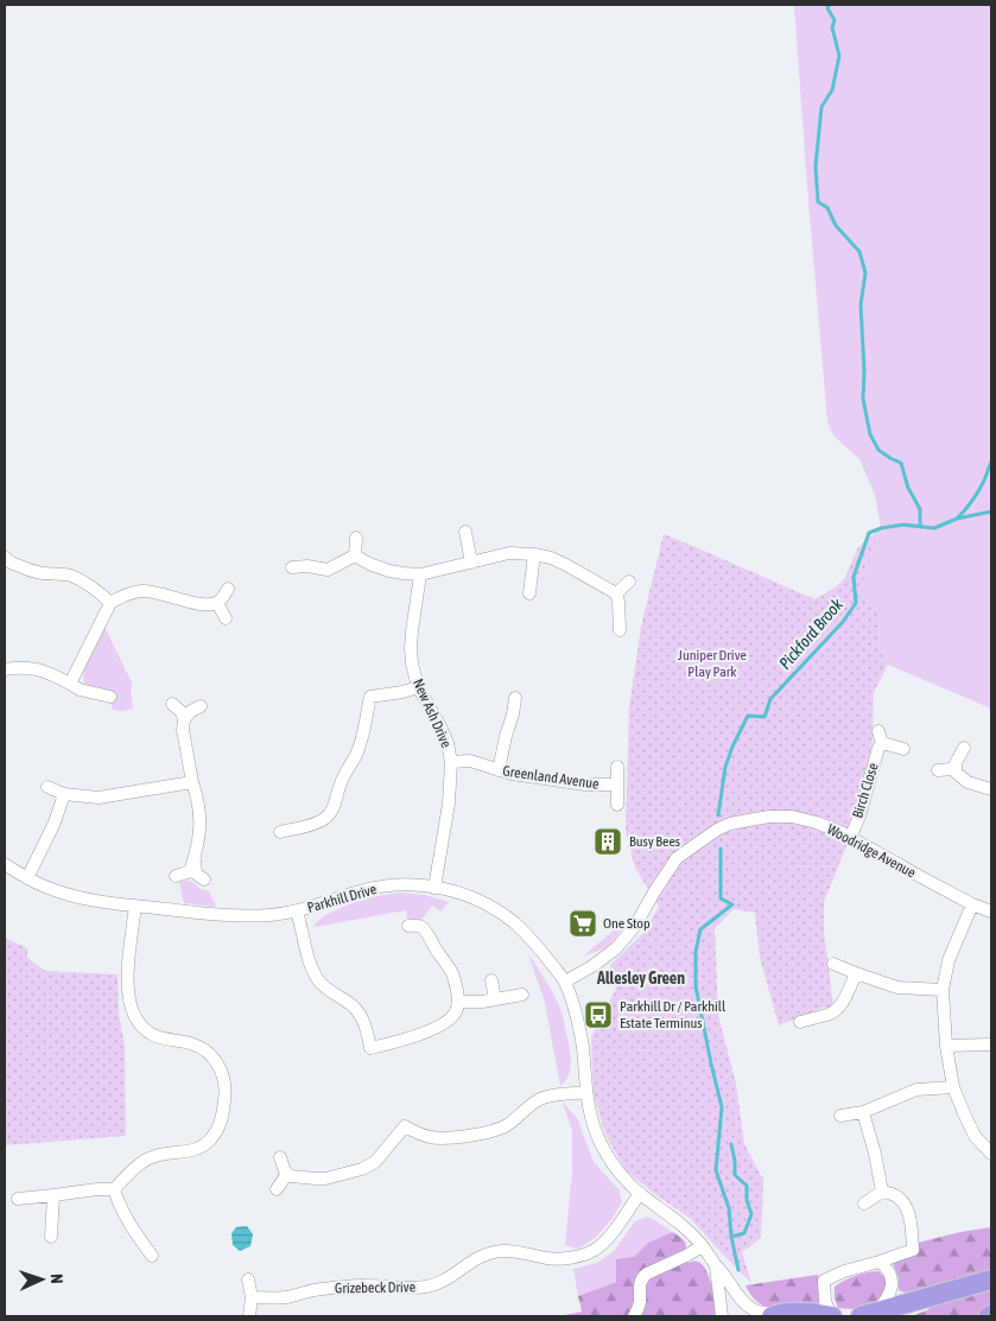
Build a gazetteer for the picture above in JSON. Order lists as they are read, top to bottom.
{
  "streets": {
    "street": [
      "New Ash Drive",
      "Greenland Avenue",
      "Birch Close",
      "Woodridge Avenue",
      "Parkhill Drive",
      "Grizebeck Drive"
    ]
  },
  "crossings": [
    ["New Ash Drive", "Greenland Avenue"],
    ["New Ash Drive", "Parkhill Drive"],
    ["Birch Close", "Woodridge Avenue"],
    ["Woodridge Avenue", "Parkhill Drive"],
    ["Parkhill Drive", "Grizebeck Drive"]
  ],
  "districts": ["Allesley Green"],
  "water": ["Pickford Brook"],
  "parks": ["Juniper Drive Play Park"],
  "places": {
    "building": ["Busy Bees"],
    "supermarket": ["One Stop"],
    "bus stop": ["Parkhill Dr / Parkhill Estate Terminus"]
  },
  "north": "right"
}
